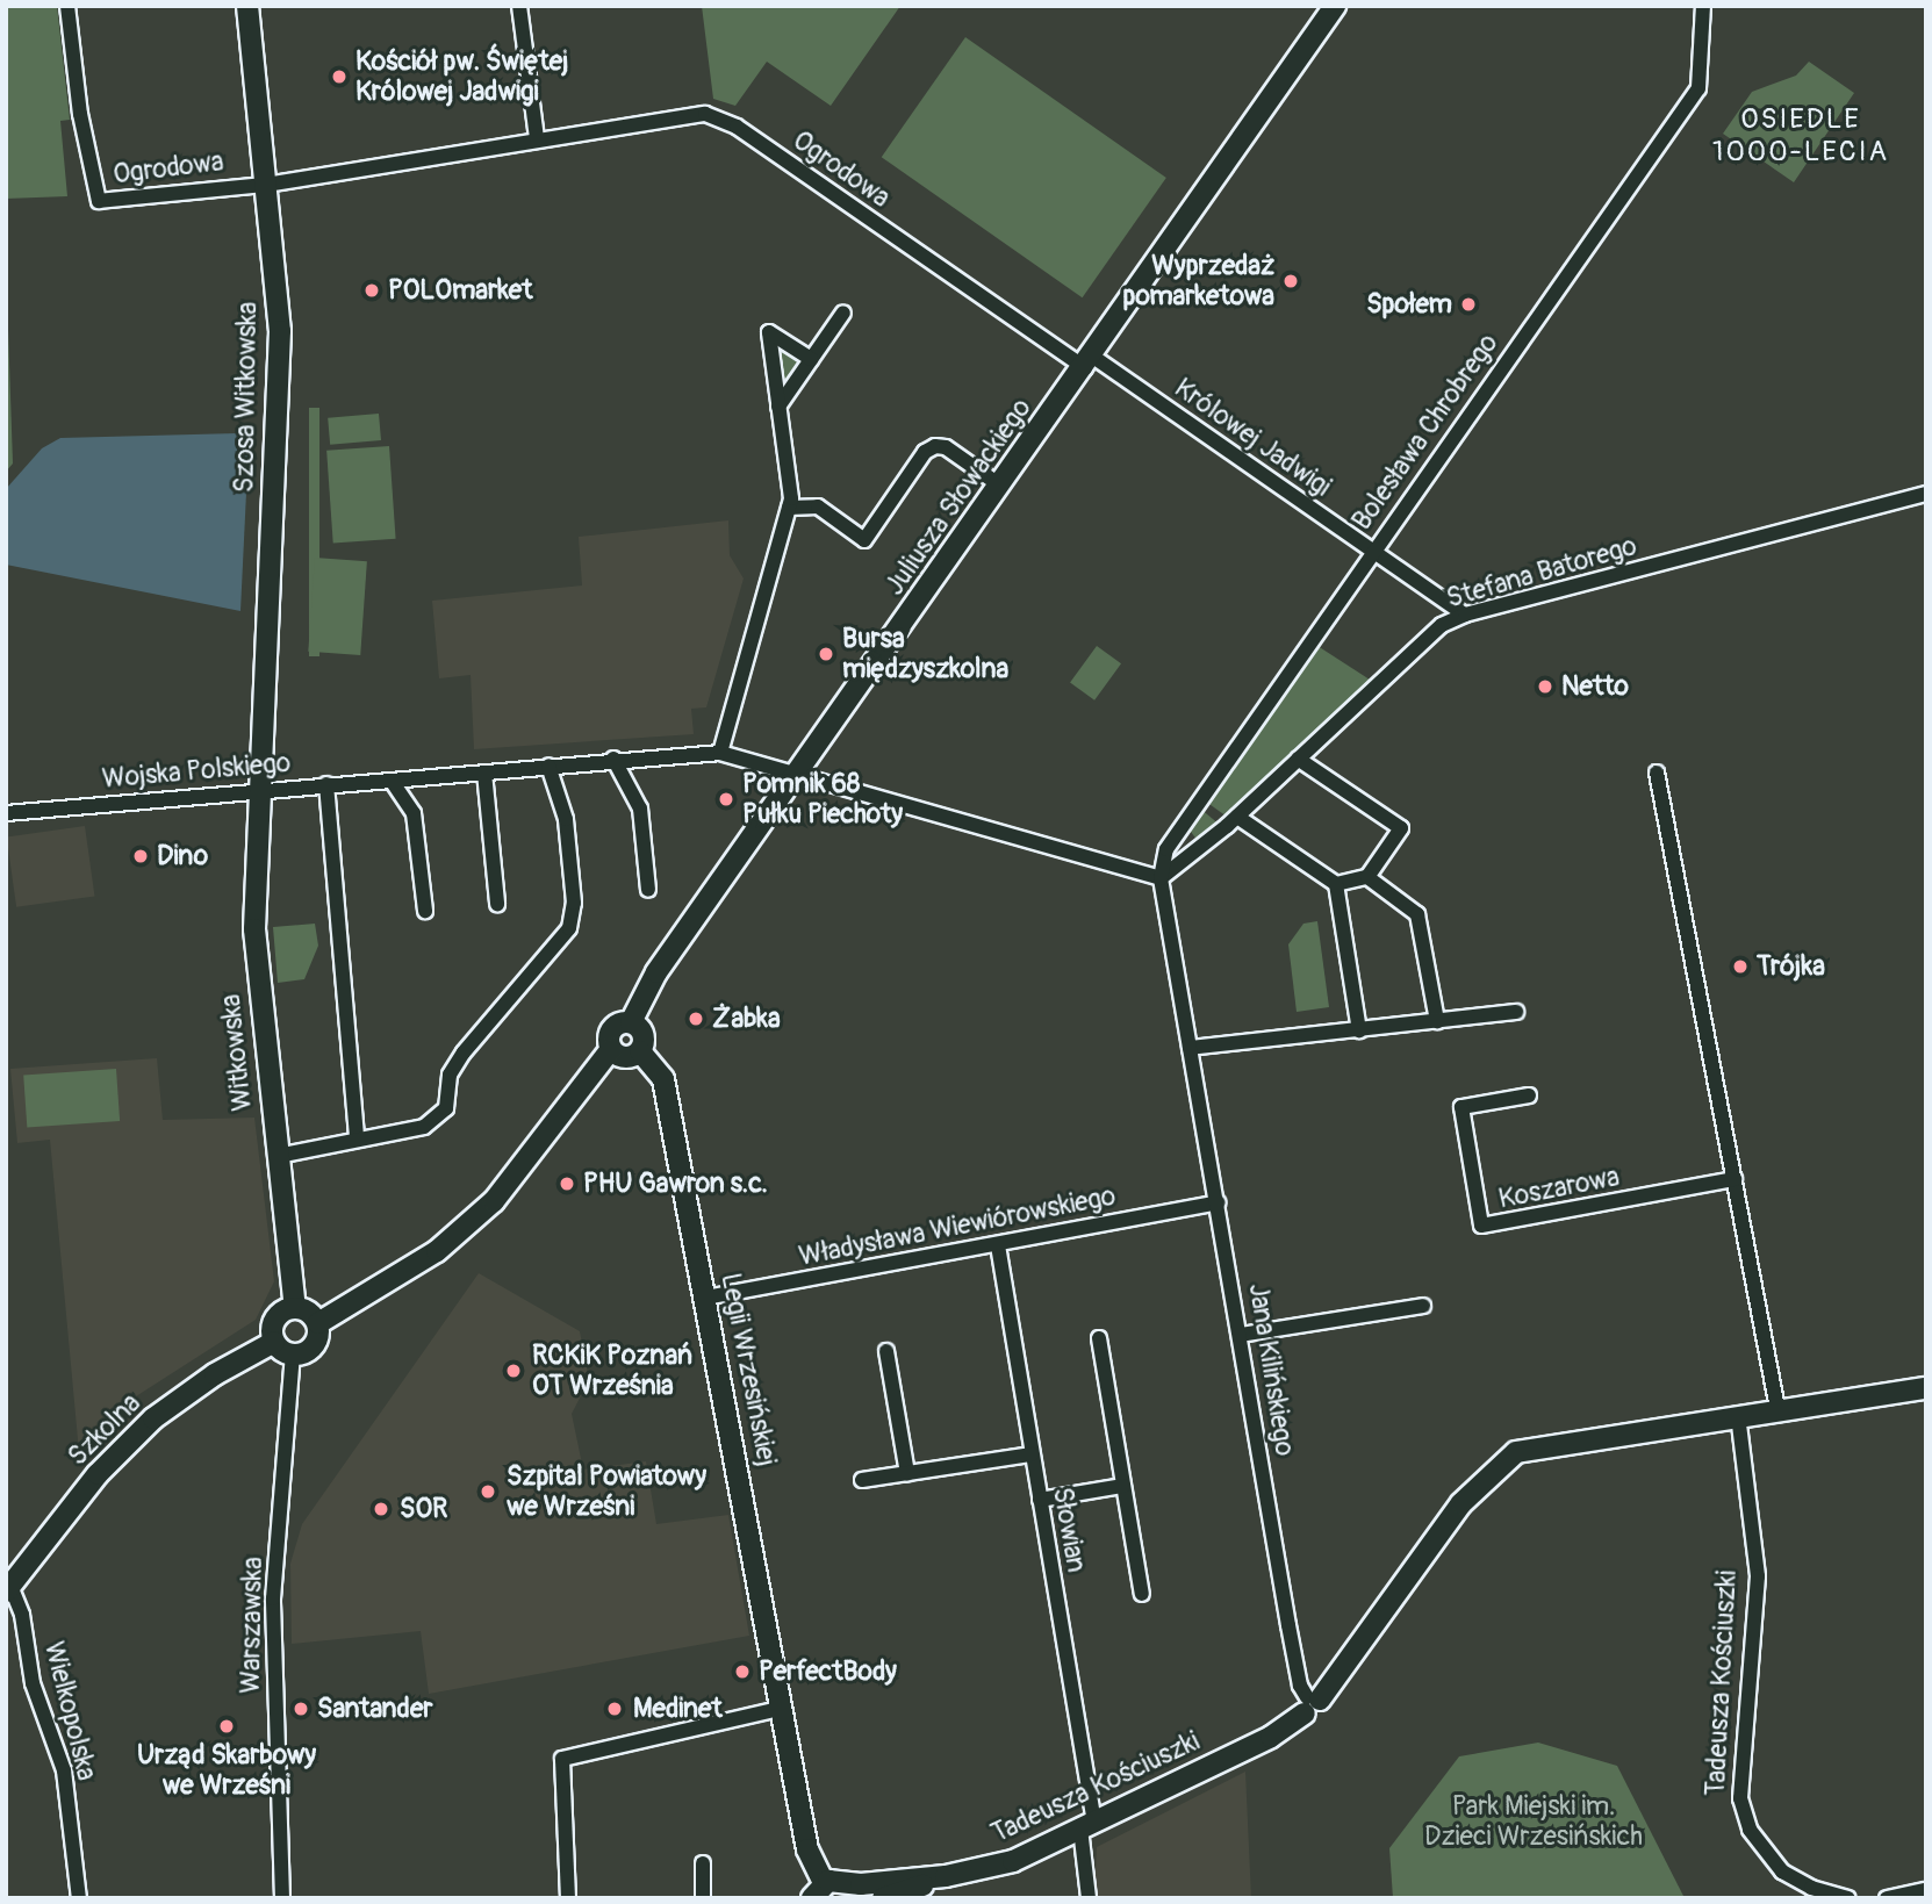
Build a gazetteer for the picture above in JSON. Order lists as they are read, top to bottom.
{
  "streets": {
    "street": [
      "Ogrodowa",
      "Szosa Witkowska",
      "Bolesława Chrobrego",
      "Królowej Jadwigi",
      "Juliusza Słowackiego",
      "Stefana Batorego",
      "Wojska Polskiego",
      "Witkowska",
      "Koszarowa",
      "Władysława Wiewiórowskiego",
      "Legii Wrzesińskiej",
      "Jana Kilińskiego",
      "Szkolna",
      "Słowian",
      "Warszawska",
      "Tadeusza Kościuszki",
      "Wielkopolska"
    ]
  },
  "crossings": [
    ["Ogrodowa", "Szosa Witkowska"],
    ["Ogrodowa", "Królowej Jadwigi"],
    ["Ogrodowa", "Juliusza Słowackiego"],
    ["Szosa Witkowska", "Wojska Polskiego"],
    ["Szosa Witkowska", "Witkowska"],
    ["Bolesława Chrobrego", "Królowej Jadwigi"],
    ["Bolesława Chrobrego", "Stefana Batorego"],
    ["Bolesława Chrobrego", "Wojska Polskiego"],
    ["Bolesława Chrobrego", "Jana Kilińskiego"],
    ["Królowej Jadwigi", "Juliusza Słowackiego"],
    ["Królowej Jadwigi", "Stefana Batorego"],
    ["Juliusza Słowackiego", "Wojska Polskiego"],
    ["Juliusza Słowackiego", "Legii Wrzesińskiej"],
    ["Stefana Batorego", "Wojska Polskiego"],
    ["Stefana Batorego", "Jana Kilińskiego"],
    ["Wojska Polskiego", "Witkowska"],
    ["Wojska Polskiego", "Jana Kilińskiego"],
    ["Witkowska", "Szkolna"],
    ["Witkowska", "Warszawska"],
    ["Władysława Wiewiórowskiego", "Legii Wrzesińskiej"],
    ["Władysława Wiewiórowskiego", "Jana Kilińskiego"],
    ["Władysława Wiewiórowskiego", "Słowian"],
    ["Legii Wrzesińskiej", "Tadeusza Kościuszki"],
    ["Jana Kilińskiego", "Tadeusza Kościuszki"],
    ["Szkolna", "Warszawska"],
    ["Szkolna", "Wielkopolska"],
    ["Słowian", "Tadeusza Kościuszki"]
  ],
  "districts": ["OSIEDLE 1000-LECIA"],
  "parks": ["Park Miejski im. Dzieci Wrzesińskich"],
  "places": [
    "Kościół pw. Świętej Królowej Jadwigi",
    "Wyprzedaż pomarketowa",
    "POLOmarket",
    "Społem",
    "Bursa międzyszkolna",
    "Netto",
    "Pomnik 68 Pułku Piechoty",
    "Dino",
    "Trójka",
    "Żabka",
    "PHU Gawron s.c.",
    "RCKiK Poznań OT Września",
    "Szpital Powiatowy we Wrześni",
    "SOR",
    "PerfectBody",
    "Santander",
    "Medinet",
    "Urząd Skarbowy we Wrześni"
  ]
}
